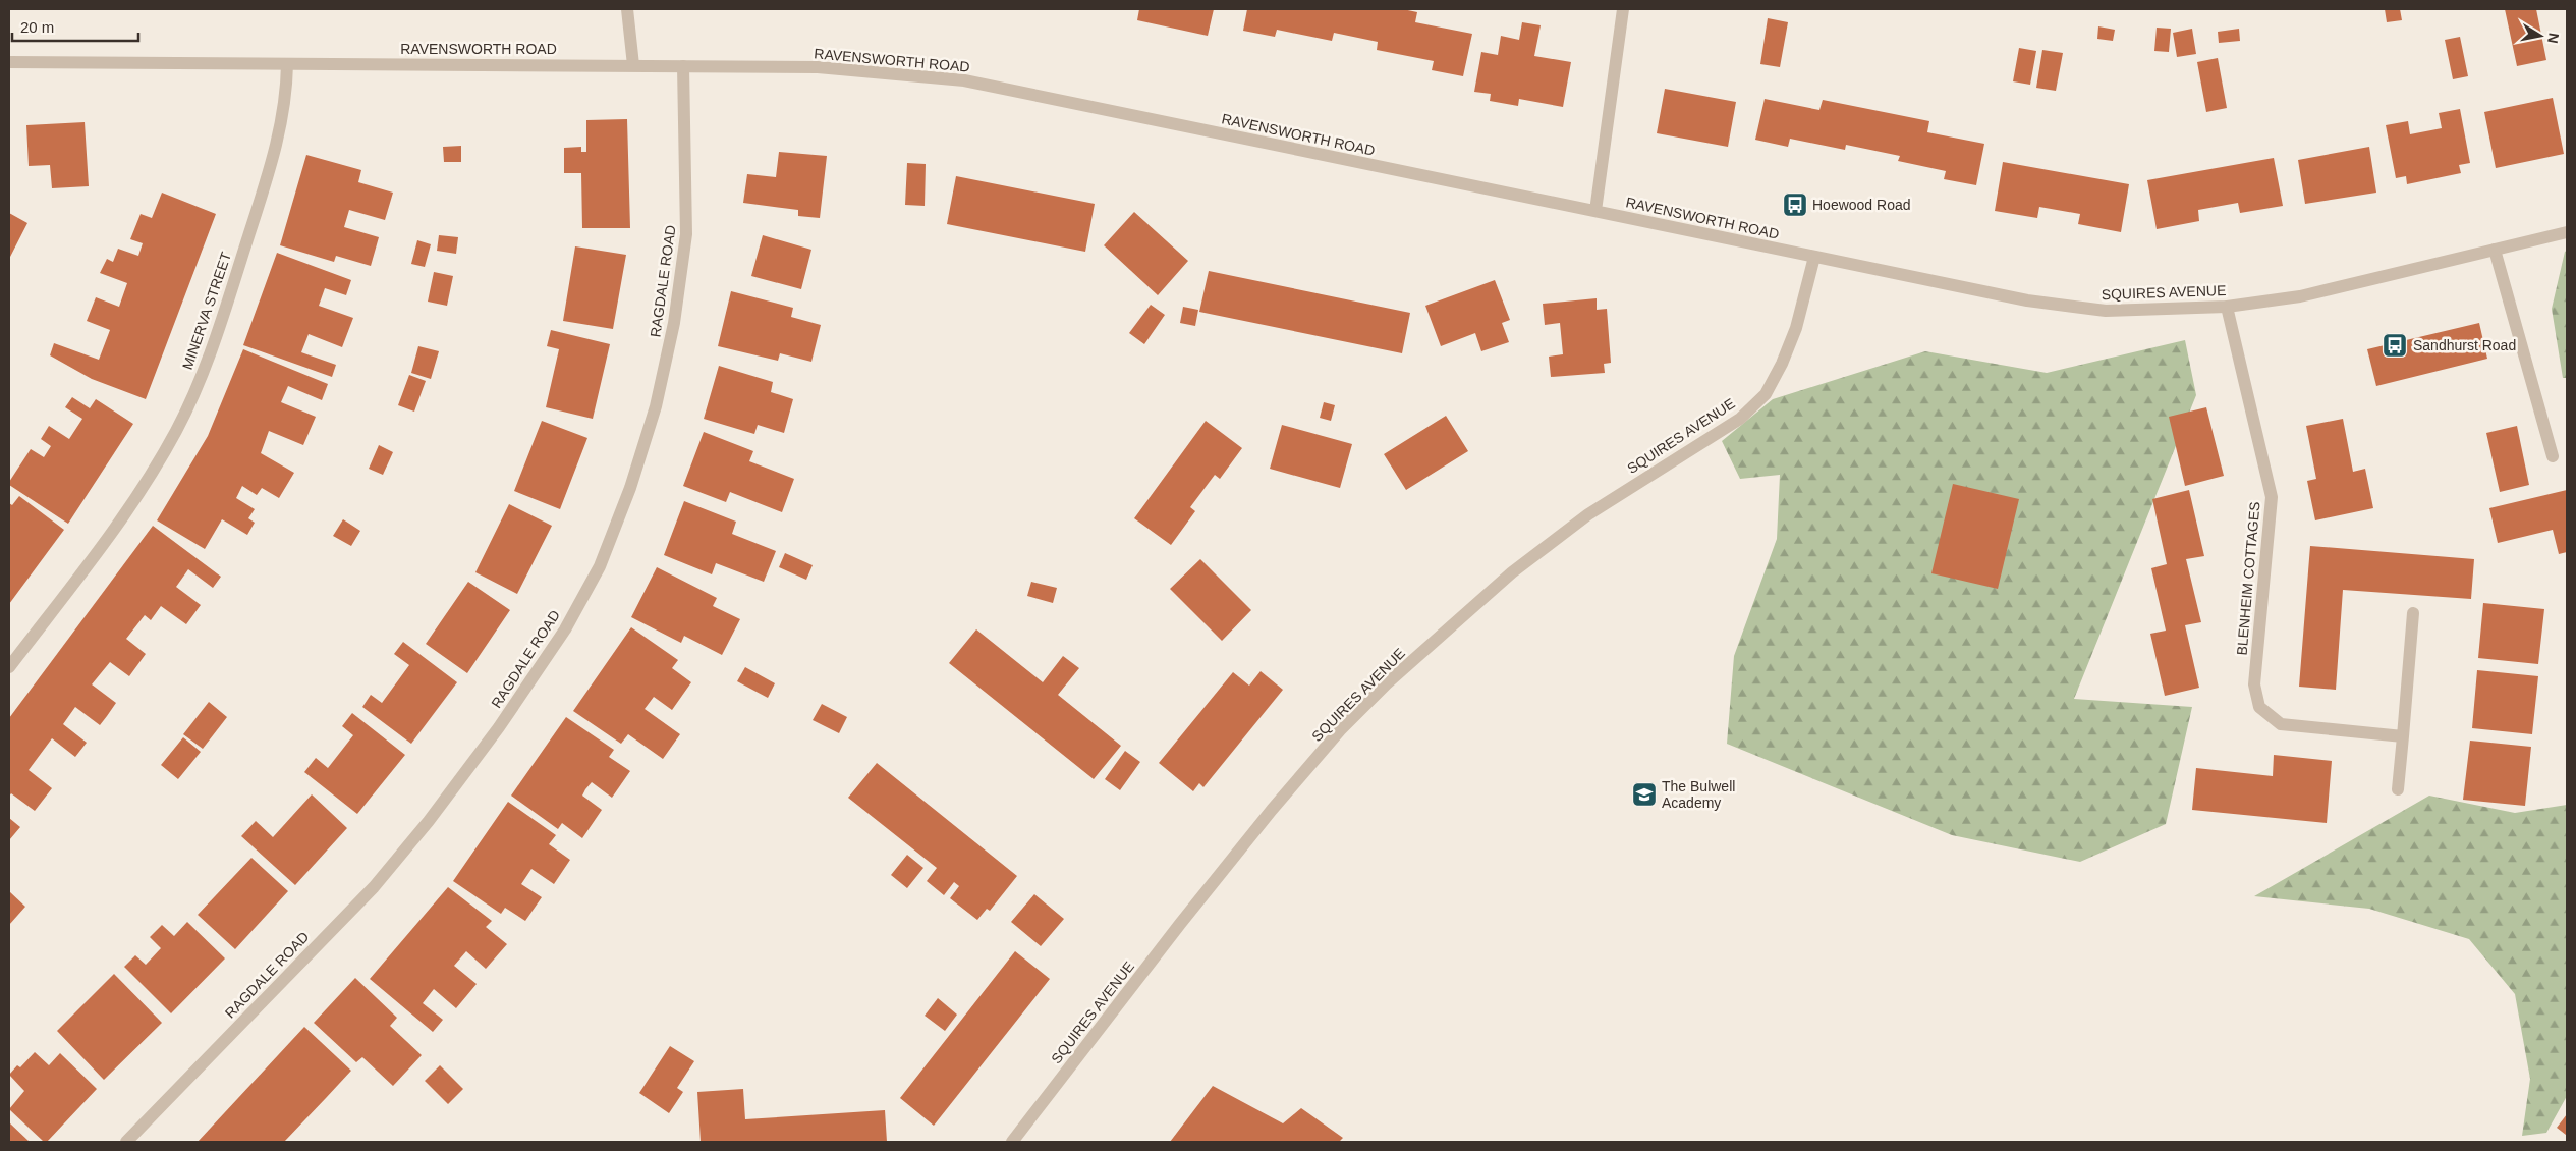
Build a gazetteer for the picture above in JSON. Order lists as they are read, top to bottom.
{
  "streets": {
    "street": [
      "RAVENSWORTH ROAD",
      "RAGDALE ROAD",
      "SQUIRES AVENUE",
      "MINERVA STREET",
      "BLENHEIM COTTAGES"
    ]
  },
  "crossings": [
    ["RAVENSWORTH ROAD", "RAGDALE ROAD"],
    ["RAVENSWORTH ROAD", "SQUIRES AVENUE"],
    ["RAVENSWORTH ROAD", "MINERVA STREET"],
    ["SQUIRES AVENUE", "BLENHEIM COTTAGES"]
  ],
  "places": {
    "bus stop": ["Hoewood Road", "Sandhurst Road"],
    "school or university": ["The Bulwell Academy"]
  },
  "scale_bar": "20 m",
  "north": "right"
}
